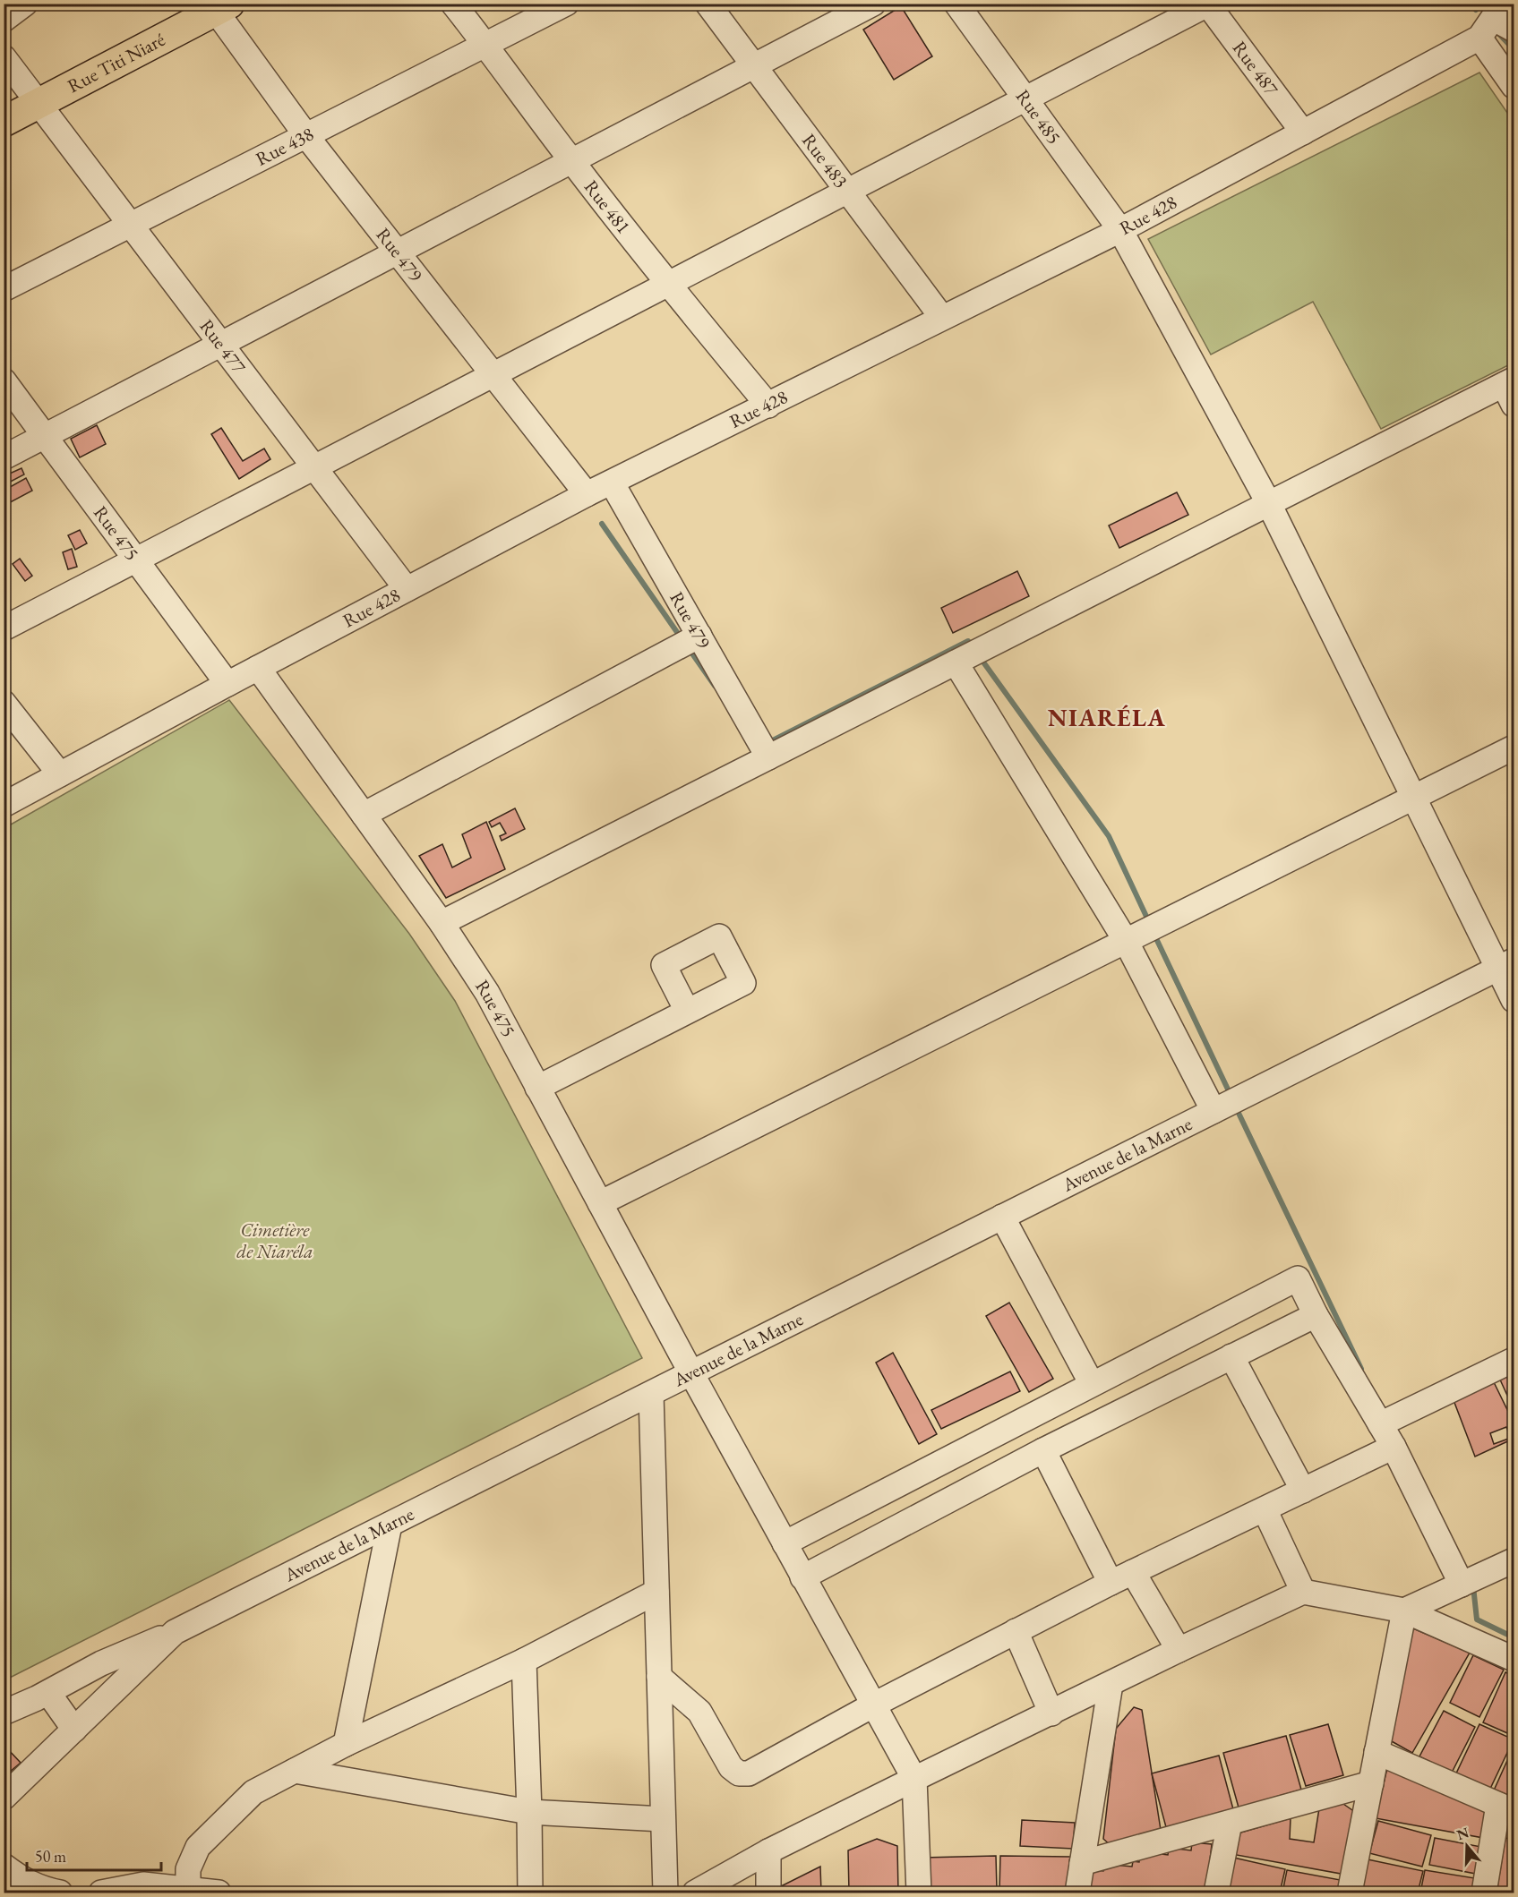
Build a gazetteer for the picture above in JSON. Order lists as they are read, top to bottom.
{
  "streets": {
    "main road": ["Rue Titi Niaré"],
    "street": [
      "Rue 487",
      "Rue 485",
      "Rue 438",
      "Rue 483",
      "Rue 481",
      "Rue 428",
      "Rue 479",
      "Rue 477",
      "Rue 475",
      "Avenue de la Marne"
    ]
  },
  "crossings": [
    ["Rue Titi Niaré", "Rue 479"],
    ["Rue Titi Niaré", "Rue 477"],
    ["Rue 487", "Rue 428"],
    ["Rue 485", "Rue 428"],
    ["Rue 485", "Avenue de la Marne"],
    ["Rue 438", "Rue 481"],
    ["Rue 438", "Rue 479"],
    ["Rue 438", "Rue 477"],
    ["Rue 483", "Rue 428"],
    ["Rue 481", "Rue 428"],
    ["Rue 428", "Rue 479"],
    ["Rue 428", "Rue 477"],
    ["Rue 428", "Rue 475"],
    ["Rue 475", "Avenue de la Marne"]
  ],
  "districts": ["NIARÉLA"],
  "parks": ["Cimetière de Niaréla"],
  "scale_bar": "50 m",
  "north": "top"
}
